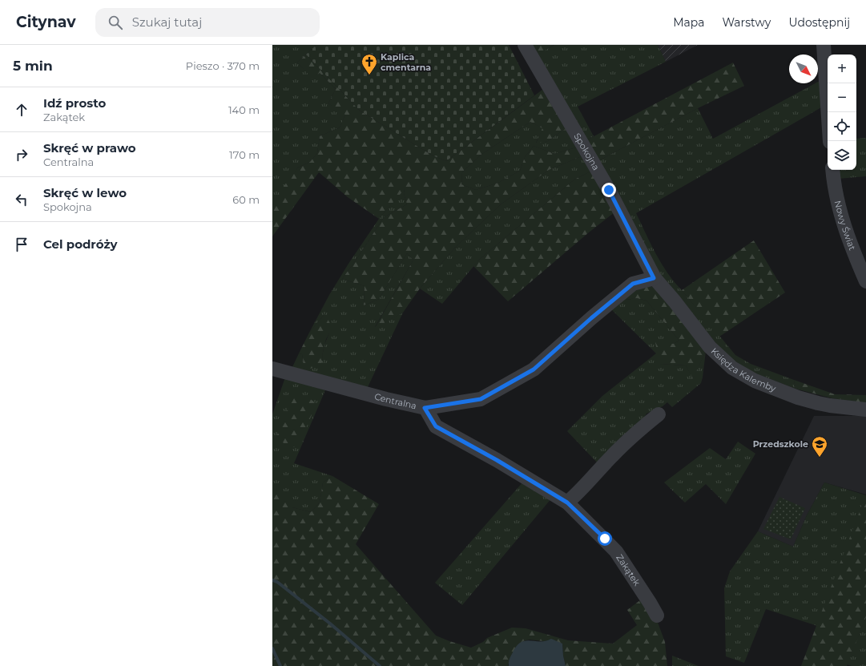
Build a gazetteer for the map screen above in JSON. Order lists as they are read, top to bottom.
{
  "streets": {
    "street": [
      "Spokojna",
      "Nowy Świat",
      "Księdza Kalemby",
      "Centralna",
      "Zakątek"
    ]
  },
  "crossings": [
    ["Spokojna", "Księdza Kalemby"],
    ["Spokojna", "Centralna"],
    ["Księdza Kalemby", "Centralna"],
    ["Centralna", "Zakątek"]
  ],
  "places": {
    "church": ["Kaplica cmentarna"],
    "school or university": ["Przedszkole"]
  },
  "north": "bottom right",
  "page": {
    "header": "Citynav",
    "search": "Szukaj tutaj",
    "nav": ["Mapa", "Warstwy", "Udostępnij"],
    "heading": ["5 min", "Pieszo · 370 m"],
    "map_buttons": ["+", "−"],
    "list": [
      ["Idź prosto", "Zakątek", "140 m"],
      ["Skręć w prawo", "Centralna", "170 m"],
      ["Skręć w lewo", "Spokojna", "60 m"],
      "Cel podróży"
    ]
  }
}
